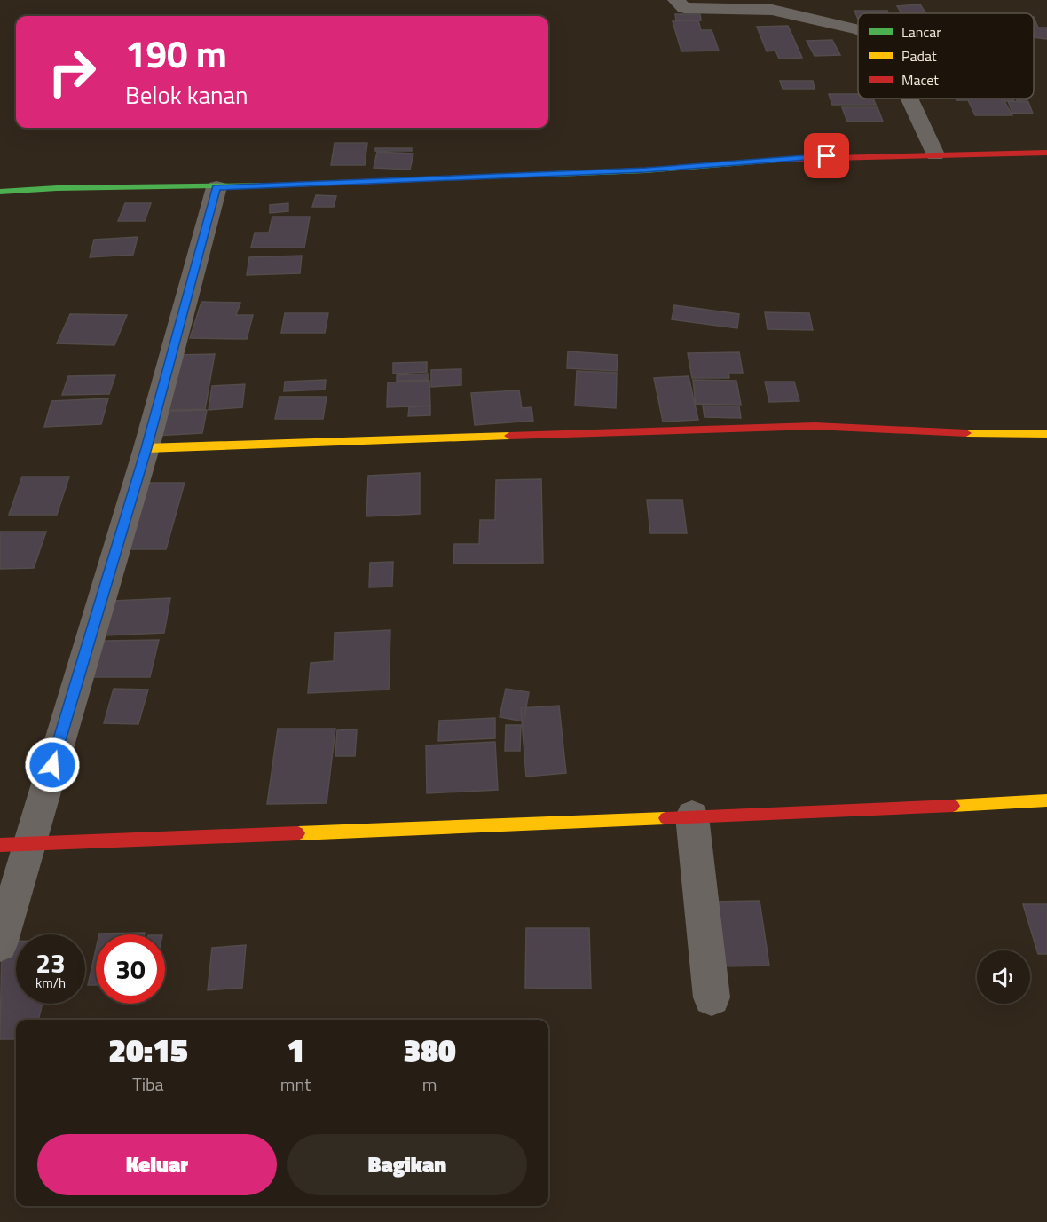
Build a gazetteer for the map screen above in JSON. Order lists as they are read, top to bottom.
{
  "legend": ["Lancar", "Padat", "Macet"],
  "page": {
    "turn": ["190 m", "Belok kanan"],
    "speed": "23 km/h",
    "limit": "30",
    "eta": [
      "20:15",
      "Tiba",
      "1",
      "mnt",
      "380",
      "m"
    ],
    "buttons": ["Keluar", "Bagikan"]
  }
}
